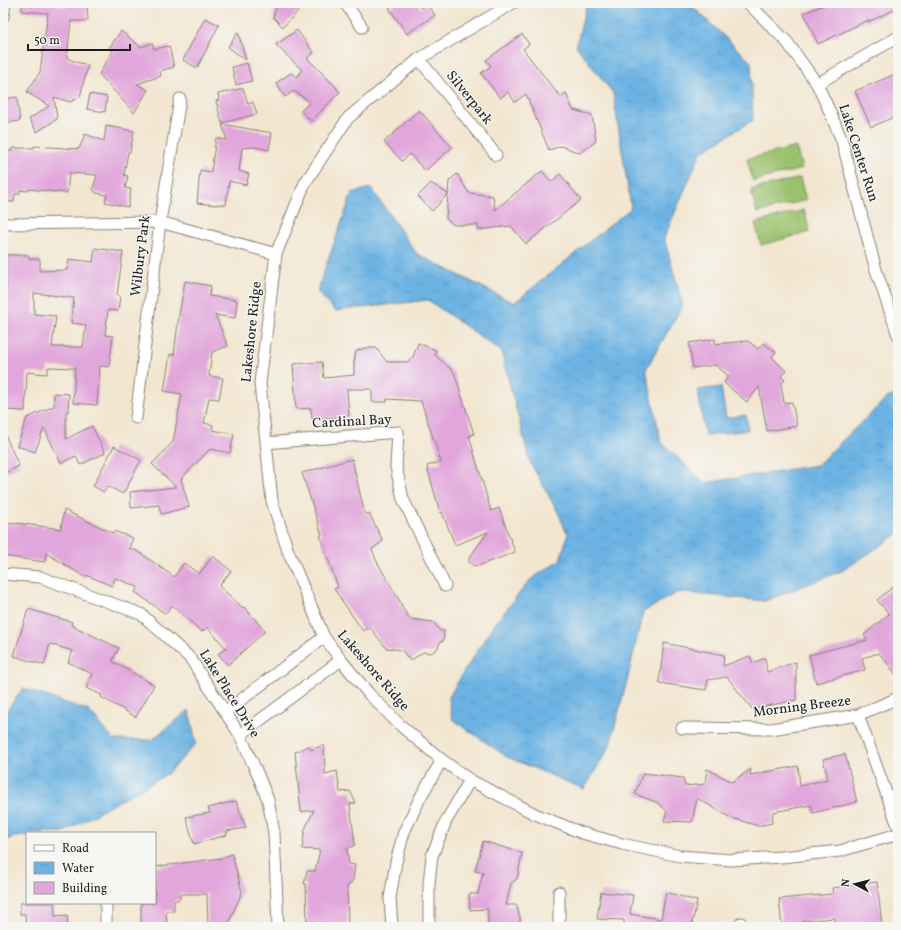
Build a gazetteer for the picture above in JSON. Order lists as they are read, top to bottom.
{
  "streets": {
    "street": [
      "Silverpark",
      "Lake Center Run",
      "Wilbury Park",
      "Lakeshore Ridge",
      "Cardinal Bay",
      "Lake Place Drive",
      "Morning Breeze"
    ]
  },
  "crossings": [
    ["Silverpark", "Lakeshore Ridge"],
    ["Lakeshore Ridge", "Cardinal Bay"]
  ],
  "legend": ["Road", "Water", "Building"],
  "scale_bar": "50 m",
  "north": "left"
}
